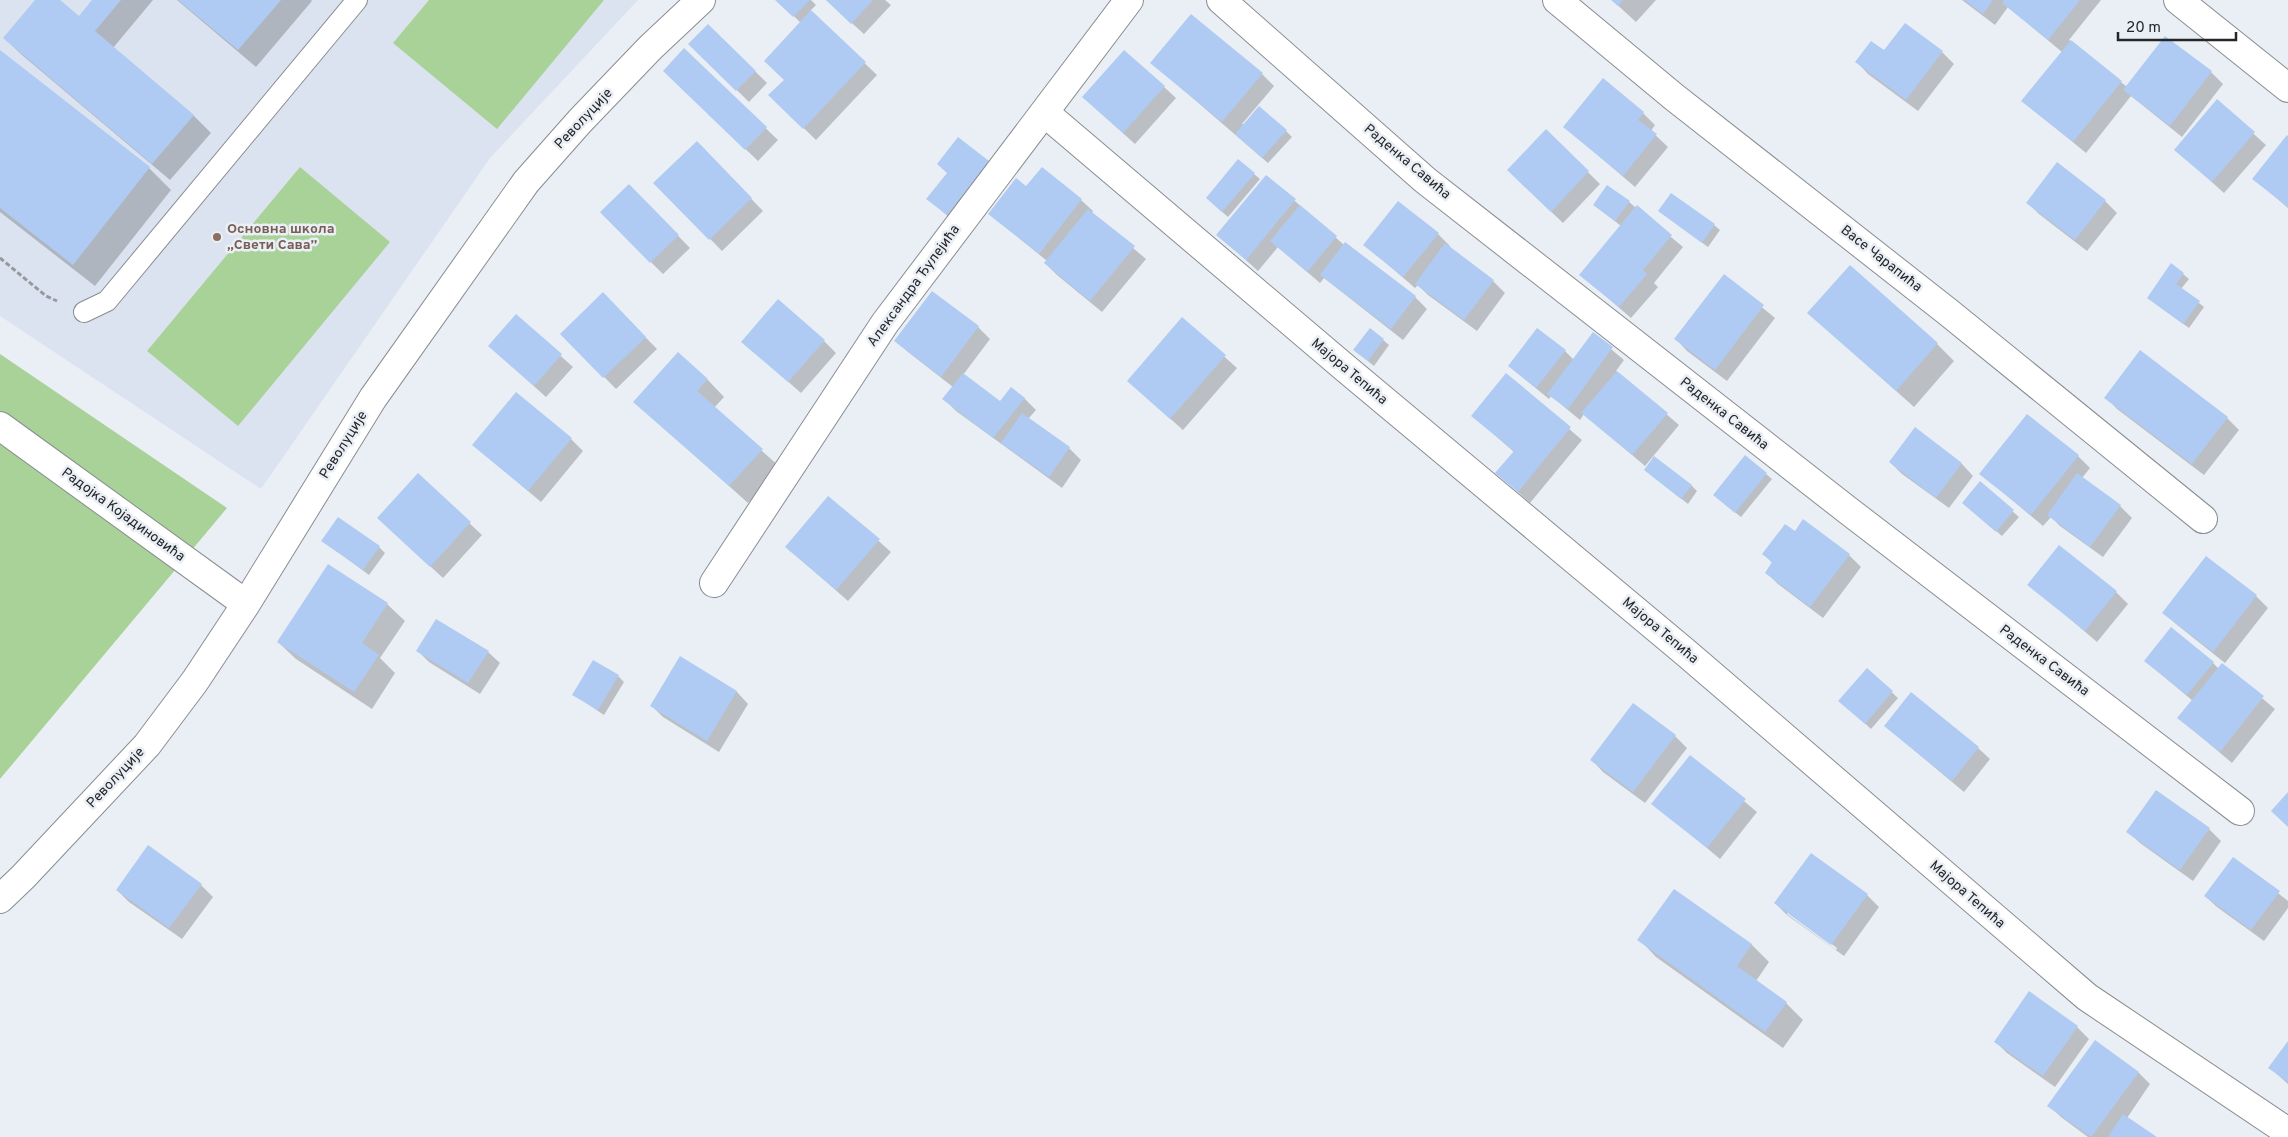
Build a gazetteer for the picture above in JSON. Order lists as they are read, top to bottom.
{
  "streets": {
    "street": [
      "Револуције",
      "Раденка Савића",
      "Васе Чарапића",
      "Александра Ђулејића",
      "Мајора Тепића",
      "Радојка Којадиновића"
    ]
  },
  "crossings": [
    ["Револуције", "Радојка Којадиновића"],
    ["Александра Ђулејића", "Мајора Тепића"]
  ],
  "places": ["Основна школа „Свети Сава”"],
  "scale_bar": "20 m"
}
